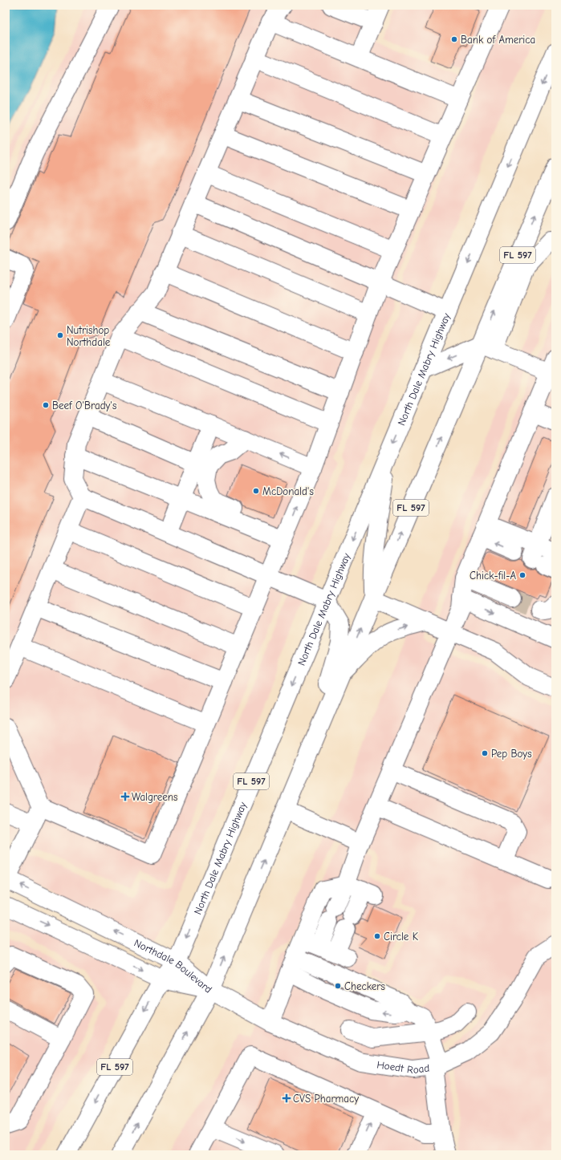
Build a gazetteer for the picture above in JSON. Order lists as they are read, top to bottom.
{
  "streets": {
    "main road": [
      "FL 597",
      "North Dale Mabry Highway",
      "Northdale Boulevard",
      "Hoedt Road"
    ]
  },
  "crossings": [
    ["FL 597", "Northdale Boulevard"],
    ["FL 597", "Hoedt Road"],
    ["North Dale Mabry Highway", "Northdale Boulevard"],
    ["Northdale Boulevard", "Hoedt Road"]
  ],
  "places": {
    "other": [
      "Bank of America",
      "Nutrishop Northdale",
      "Beef O'Brady's",
      "McDonald's",
      "Chick-fil-A",
      "Pep Boys",
      "Circle K",
      "Checkers"
    ],
    "health": ["Walgreens", "CVS Pharmacy"]
  }
}
